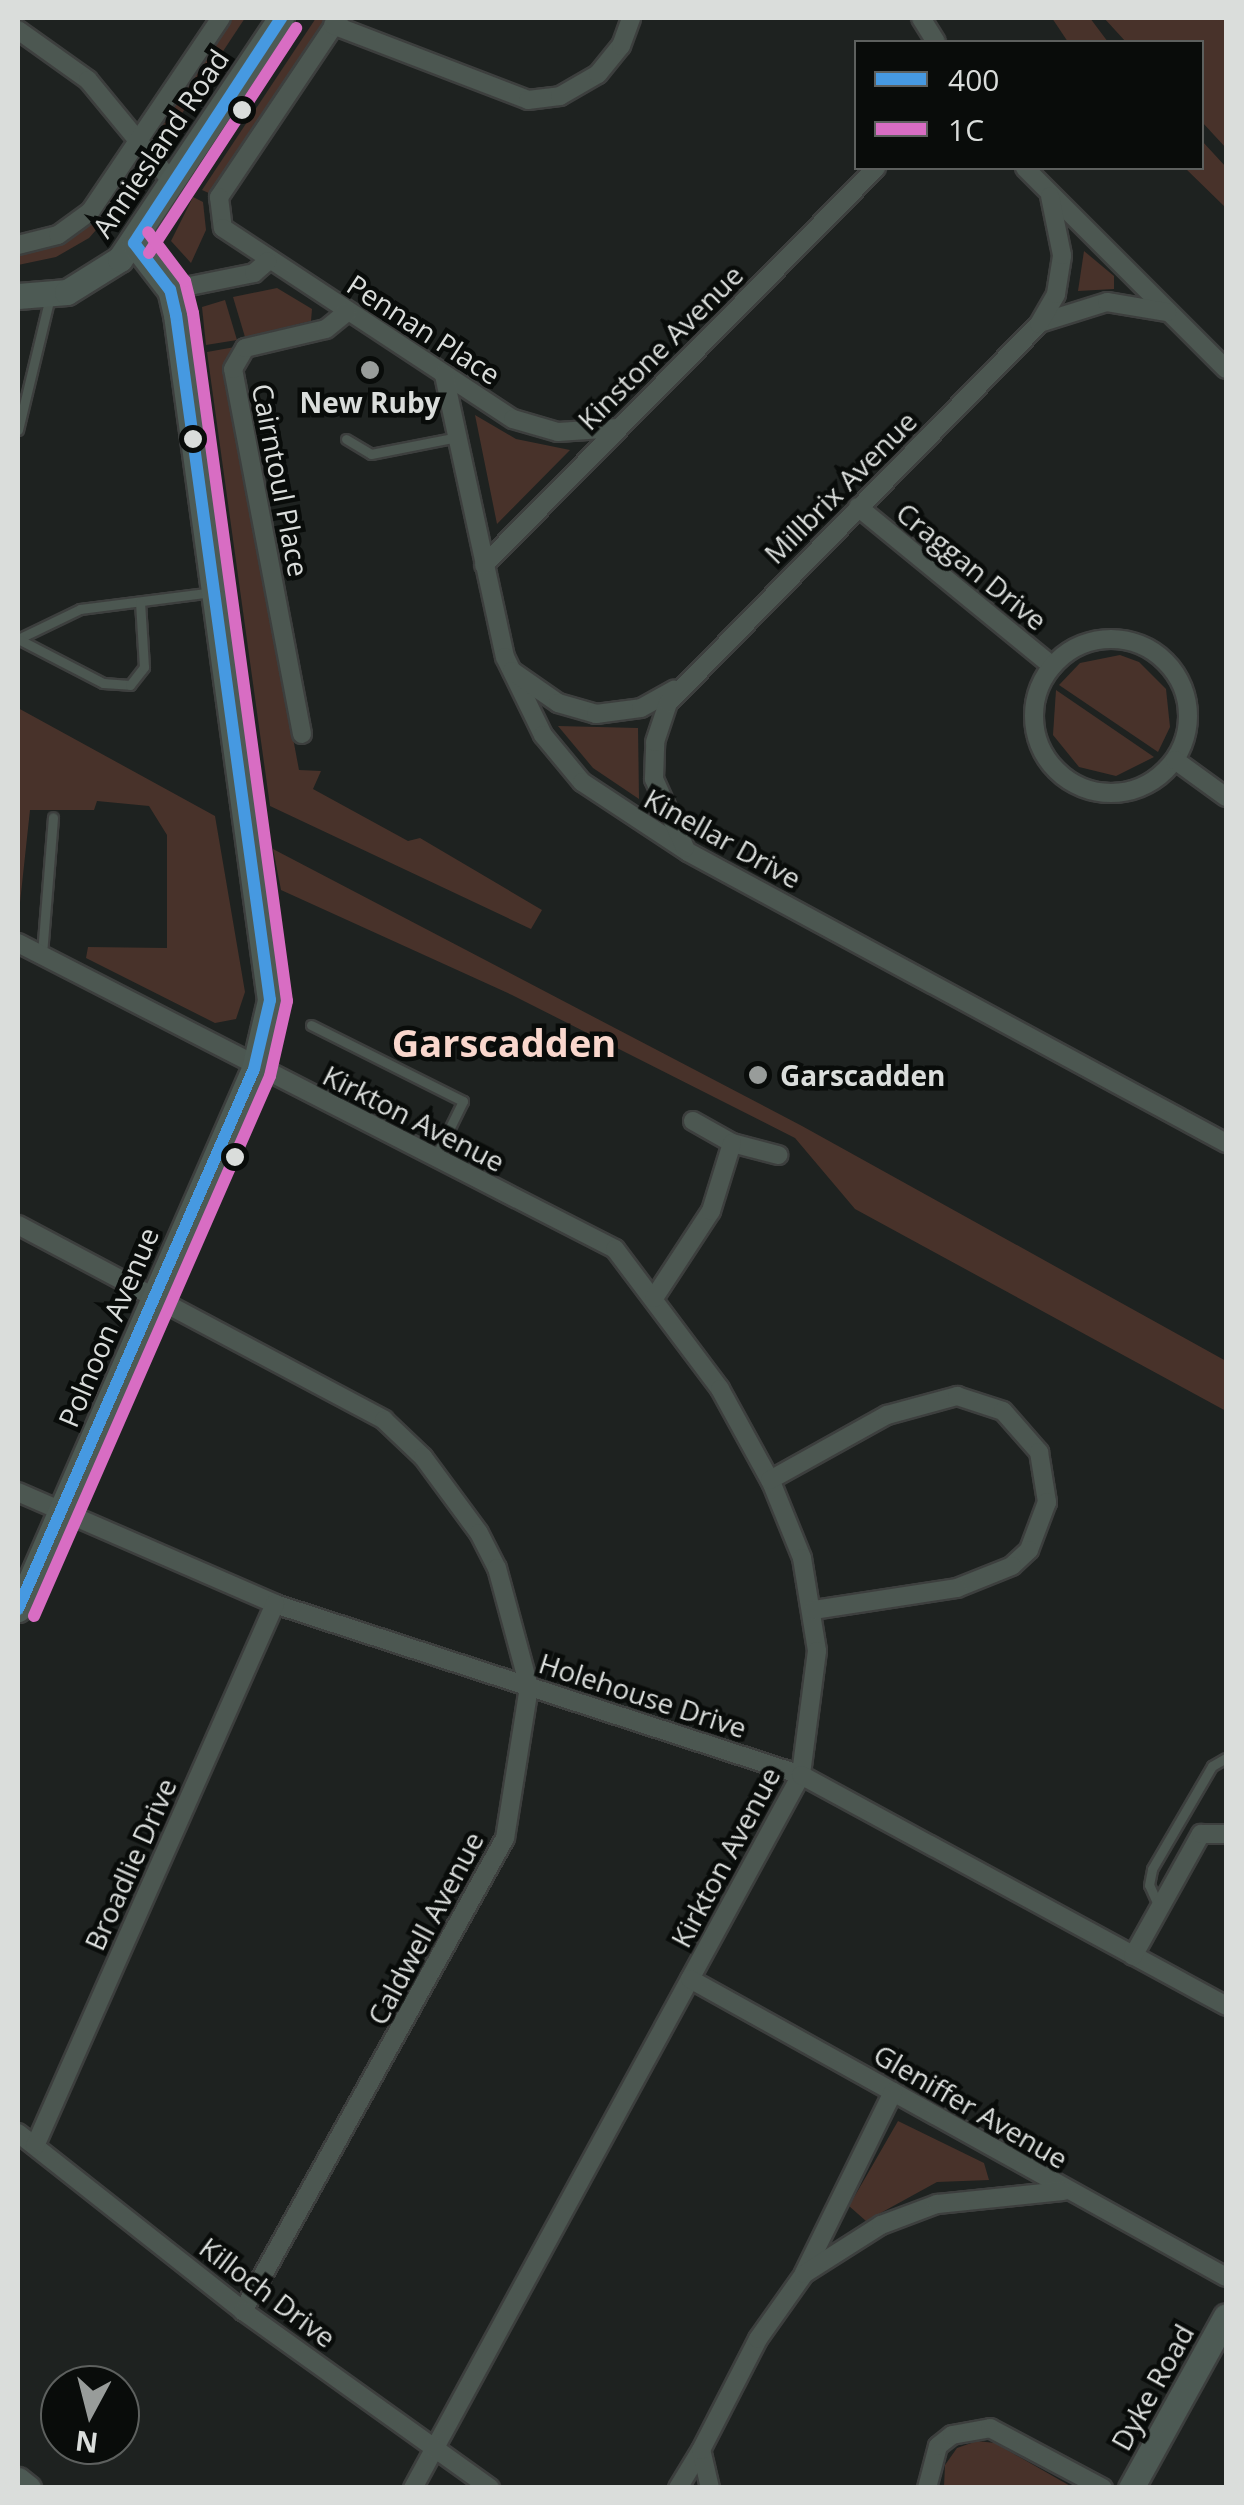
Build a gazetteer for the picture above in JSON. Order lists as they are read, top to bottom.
{
  "streets": {
    "street": [
      "Anniesland Road",
      "Pennan Place",
      "Kinstone Avenue",
      "Cairntoul Place",
      "Millbrix Avenue",
      "Craggan Drive",
      "Kinellar Drive",
      "Kirkton Avenue",
      "Polnoon Avenue",
      "Holehouse Drive",
      "Broadlie Drive",
      "Caldwell Avenue",
      "Gleniffer Avenue",
      "Killoch Drive",
      "Dyke Road"
    ]
  },
  "crossings": [
    ["Pennan Place", "Kinstone Avenue"],
    ["Pennan Place", "Cairntoul Place"],
    ["Pennan Place", "Kinellar Drive"],
    ["Kinstone Avenue", "Kinellar Drive"],
    ["Millbrix Avenue", "Craggan Drive"],
    ["Millbrix Avenue", "Kinellar Drive"],
    ["Kirkton Avenue", "Polnoon Avenue"],
    ["Kirkton Avenue", "Holehouse Drive"],
    ["Kirkton Avenue", "Gleniffer Avenue"],
    ["Kirkton Avenue", "Killoch Drive"],
    ["Polnoon Avenue", "Holehouse Drive"],
    ["Polnoon Avenue", "Caldwell Avenue"],
    ["Holehouse Drive", "Broadlie Drive"],
    ["Holehouse Drive", "Caldwell Avenue"],
    ["Broadlie Drive", "Killoch Drive"],
    ["Caldwell Avenue", "Killoch Drive"]
  ],
  "districts": ["Garscadden"],
  "places": ["New Ruby", "Garscadden"],
  "lines": ["transit line 400", "transit line 1C"],
  "legend": ["400", "1C"],
  "north": "bottom"
}
